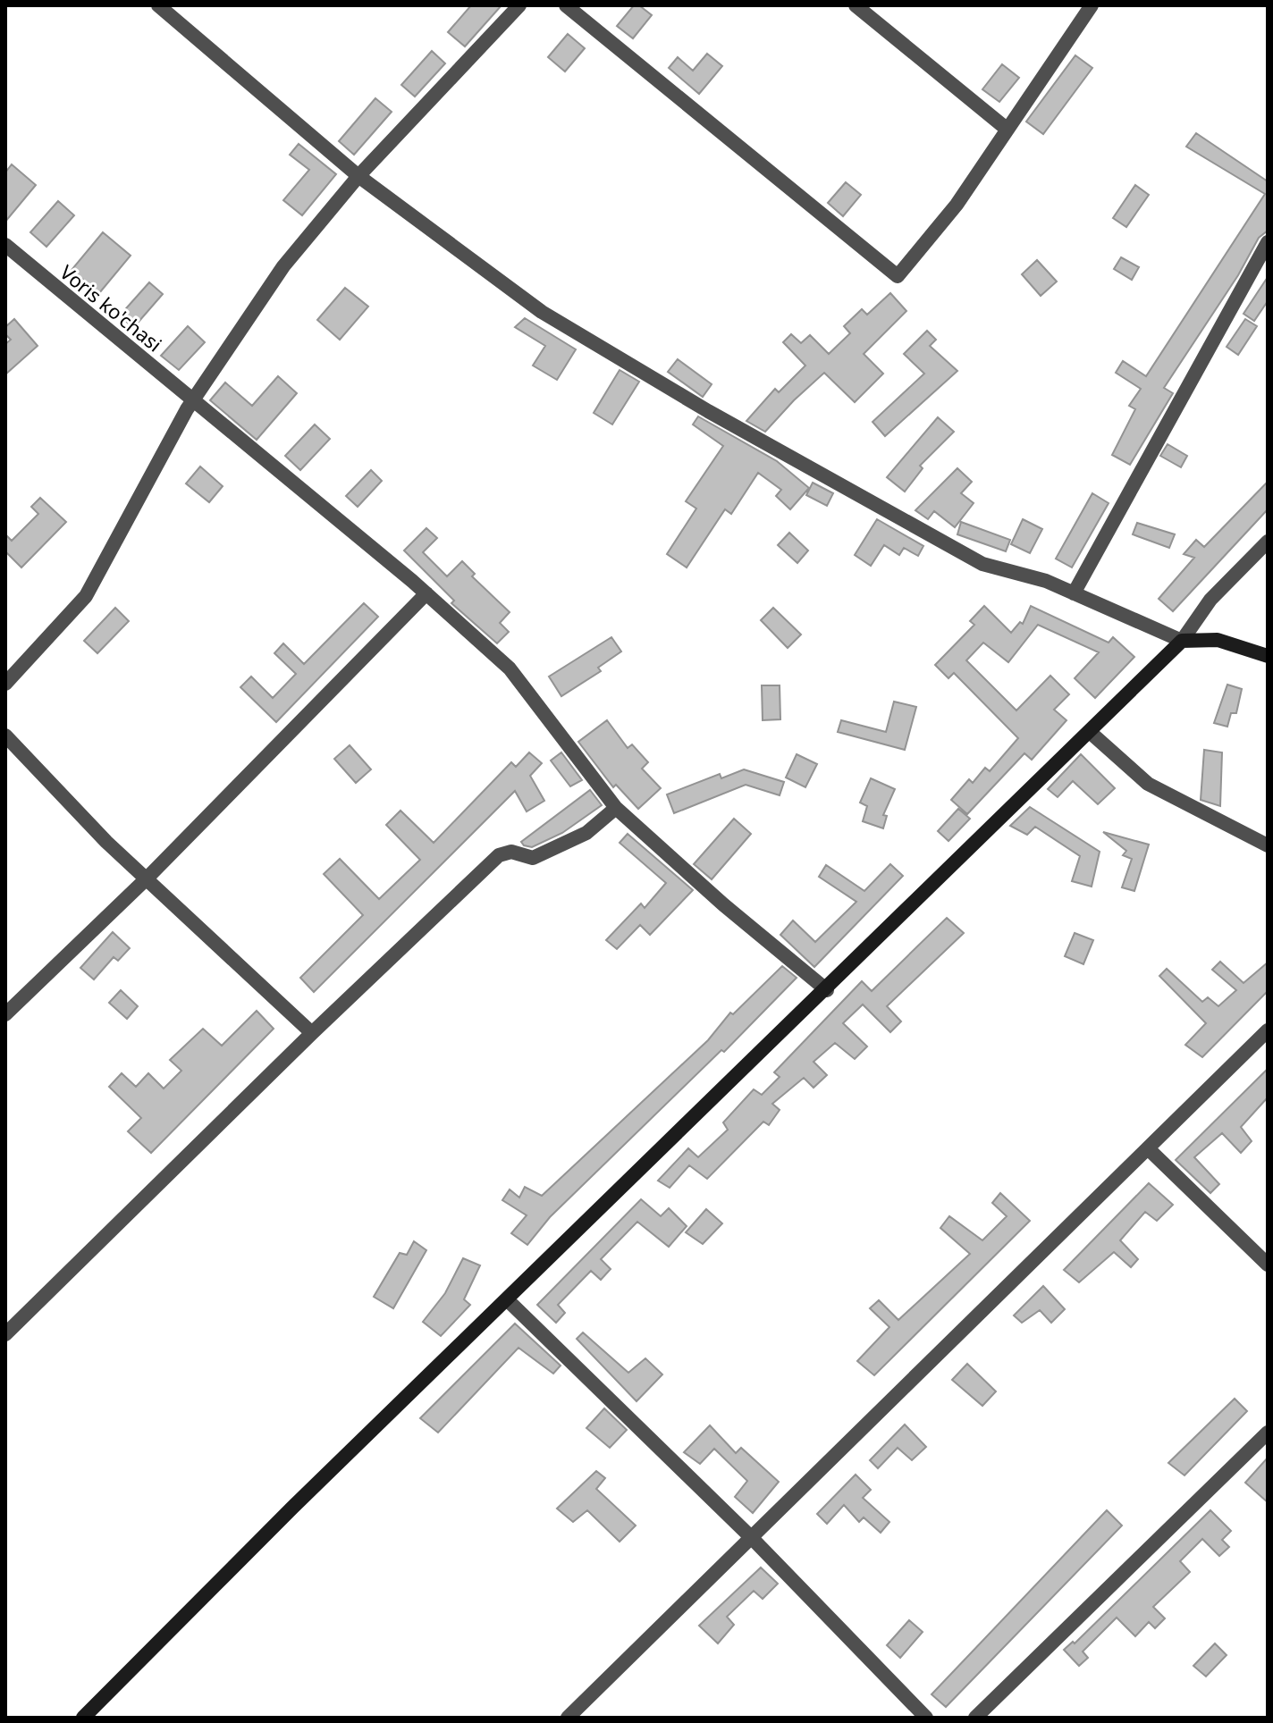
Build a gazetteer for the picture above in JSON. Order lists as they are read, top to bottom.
{
  "streets": {
    "street": ["Voris ko'chasi"]
  }
}
